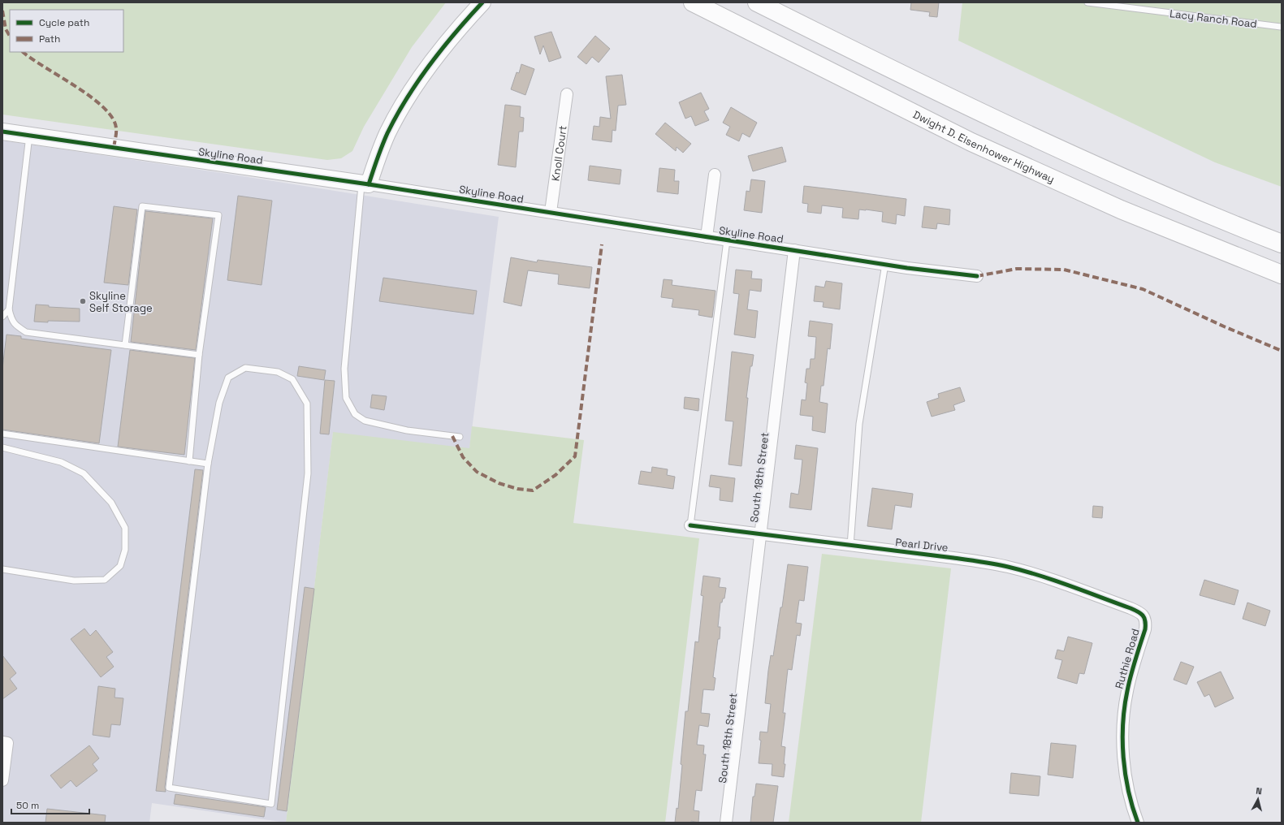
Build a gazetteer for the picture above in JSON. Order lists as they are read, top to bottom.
{
  "streets": {
    "highway": ["Dwight D. Eisenhower Highway"],
    "main road": ["Skyline Road"],
    "street": [
      "Knoll Court",
      "South 18th Street",
      "Pearl Drive",
      "Ruthie Road"
    ],
    "lane": ["Lacy Ranch Road"]
  },
  "crossings": [
    ["Knoll Court", "Skyline Road"],
    ["Skyline Road", "South 18th Street"],
    ["South 18th Street", "Pearl Drive"],
    ["Pearl Drive", "Ruthie Road"]
  ],
  "places": ["Skyline Self Storage"],
  "legend": ["Cycle path", "Path"],
  "scale_bar": "50 m",
  "north": "top"
}
